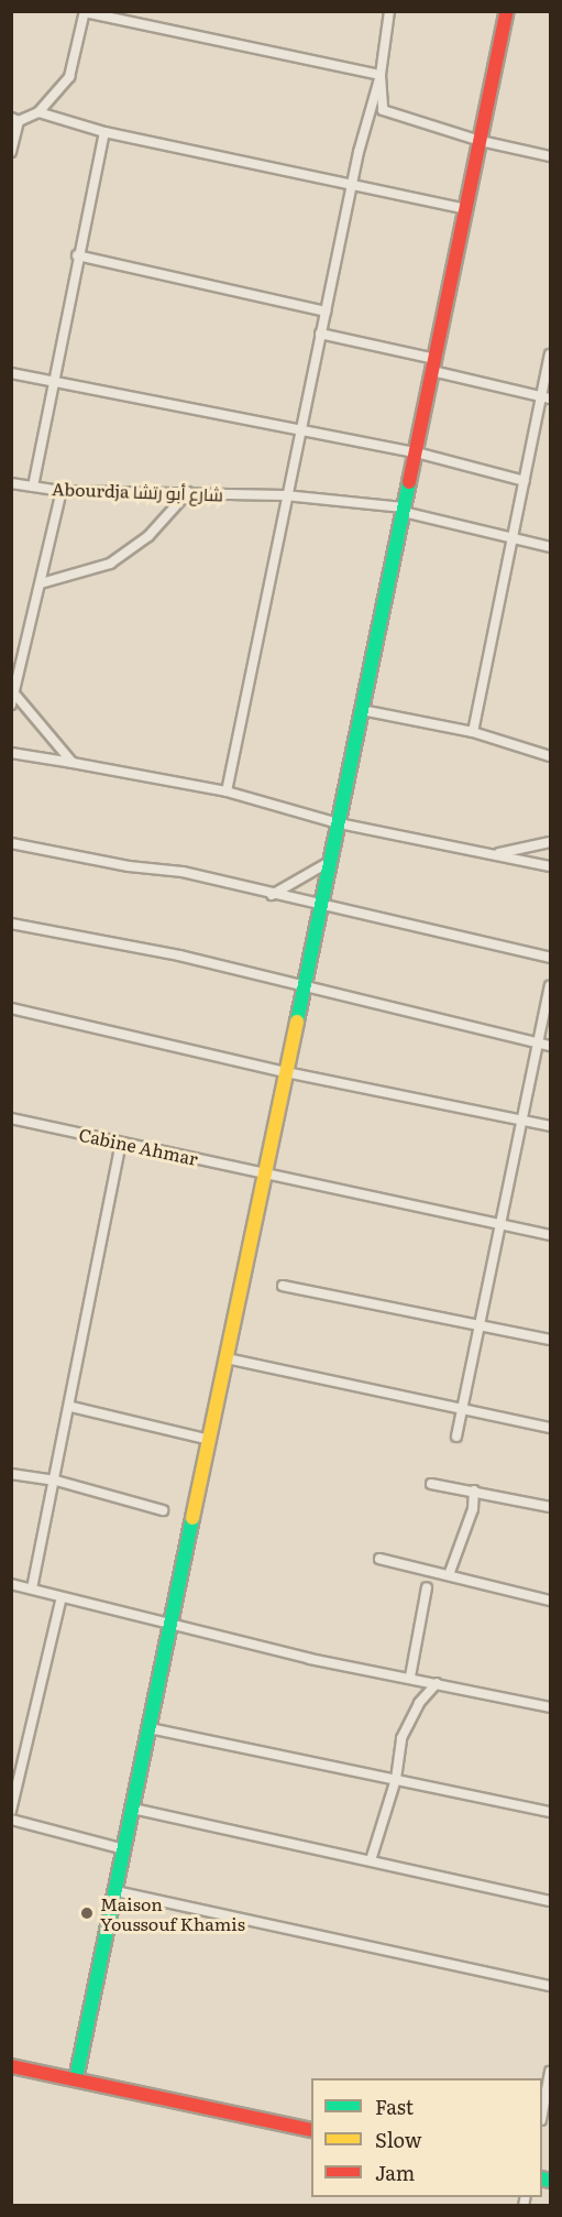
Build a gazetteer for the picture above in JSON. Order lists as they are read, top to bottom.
{
  "streets": {
    "street": ["Abourdja شارع أبو رتشا", "Cabine Ahmar"]
  },
  "places": ["Maison Youssouf Khamis"],
  "legend": ["Fast", "Slow", "Jam"]
}
